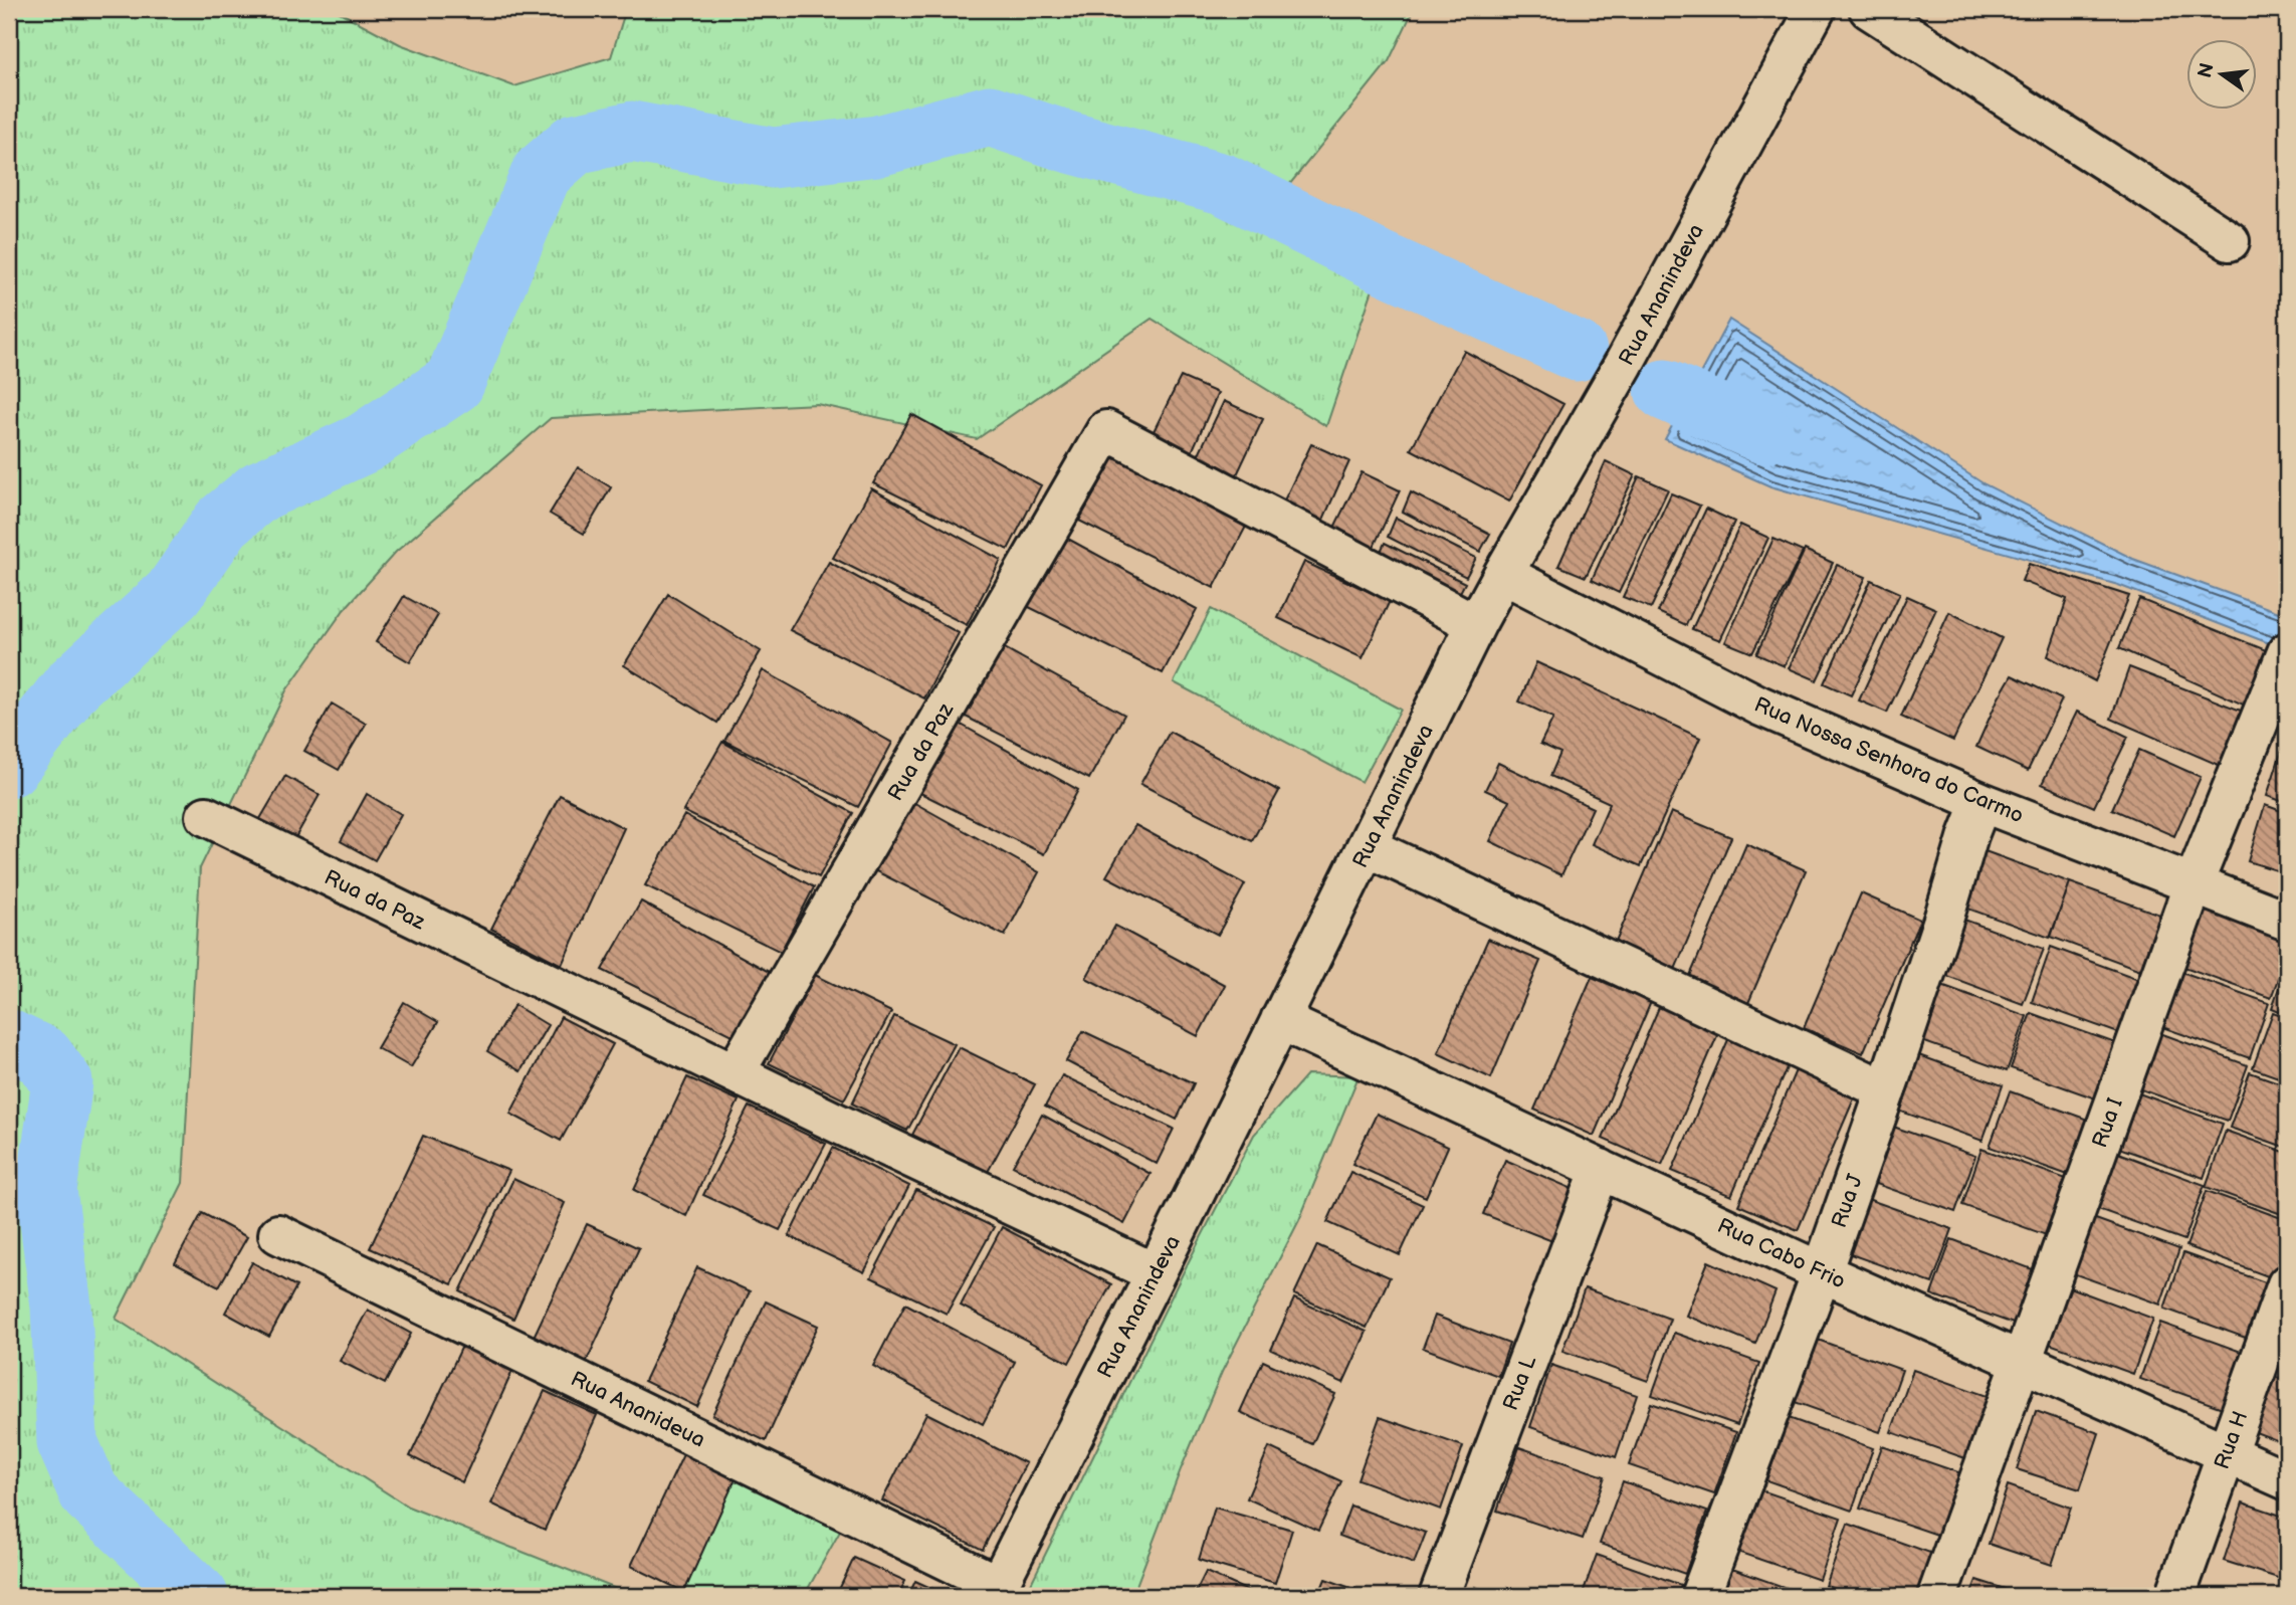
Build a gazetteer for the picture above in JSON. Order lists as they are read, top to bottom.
{
  "streets": {
    "street": [
      "Rua Ananindeva",
      "Rua da Paz",
      "Rua Nossa Senhora do Carmo",
      "Rua I",
      "Rua J",
      "Rua Cabo Frio",
      "Rua L",
      "Rua Ananideua",
      "Rua H"
    ]
  },
  "crossings": [
    ["Rua Ananindeva", "Rua da Paz"],
    ["Rua Ananindeva", "Rua Nossa Senhora do Carmo"],
    ["Rua Ananindeva", "Rua Cabo Frio"],
    ["Rua Ananindeva", "Rua Ananideua"],
    ["Rua Nossa Senhora do Carmo", "Rua I"],
    ["Rua Nossa Senhora do Carmo", "Rua J"],
    ["Rua I", "Rua Cabo Frio"],
    ["Rua J", "Rua Cabo Frio"],
    ["Rua Cabo Frio", "Rua L"],
    ["Rua Cabo Frio", "Rua H"]
  ],
  "north": "left"
}
